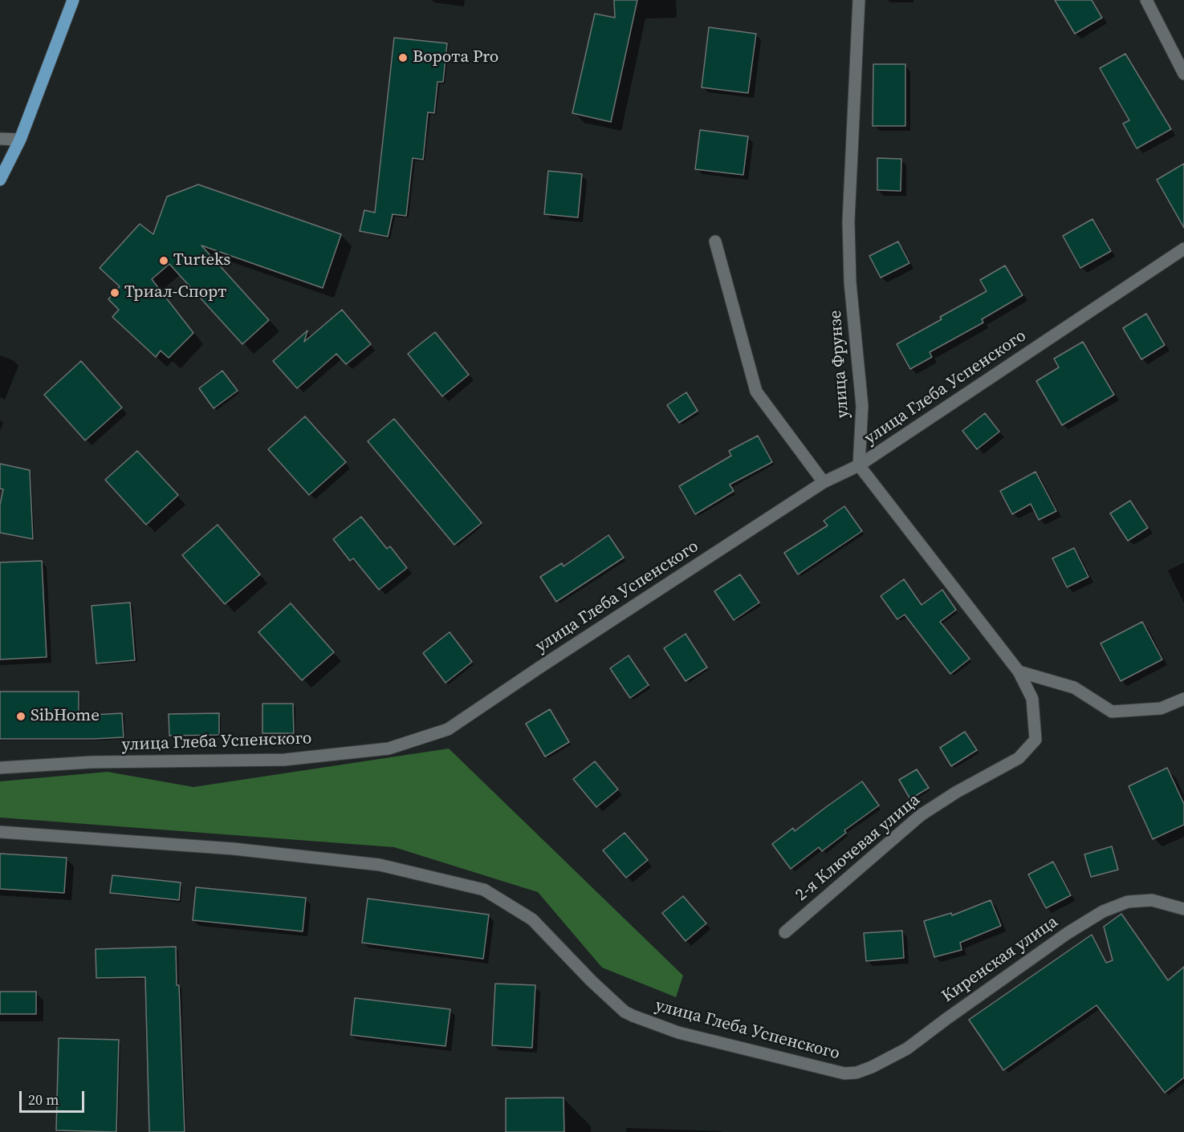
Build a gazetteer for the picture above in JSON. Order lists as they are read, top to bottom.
{
  "streets": {
    "street": [
      "улица Фрунзе",
      "улица Глеба Успенского",
      "2-я Ключевая улица",
      "Киренская улица"
    ]
  },
  "crossings": [
    ["улица Фрунзе", "улица Глеба Успенского"],
    ["улица Глеба Успенского", "Киренская улица"]
  ],
  "places": [
    "Ворота Pro",
    "Turteks",
    "Триал-Спорт",
    "SibHome"
  ],
  "scale_bar": "20 m"
}
